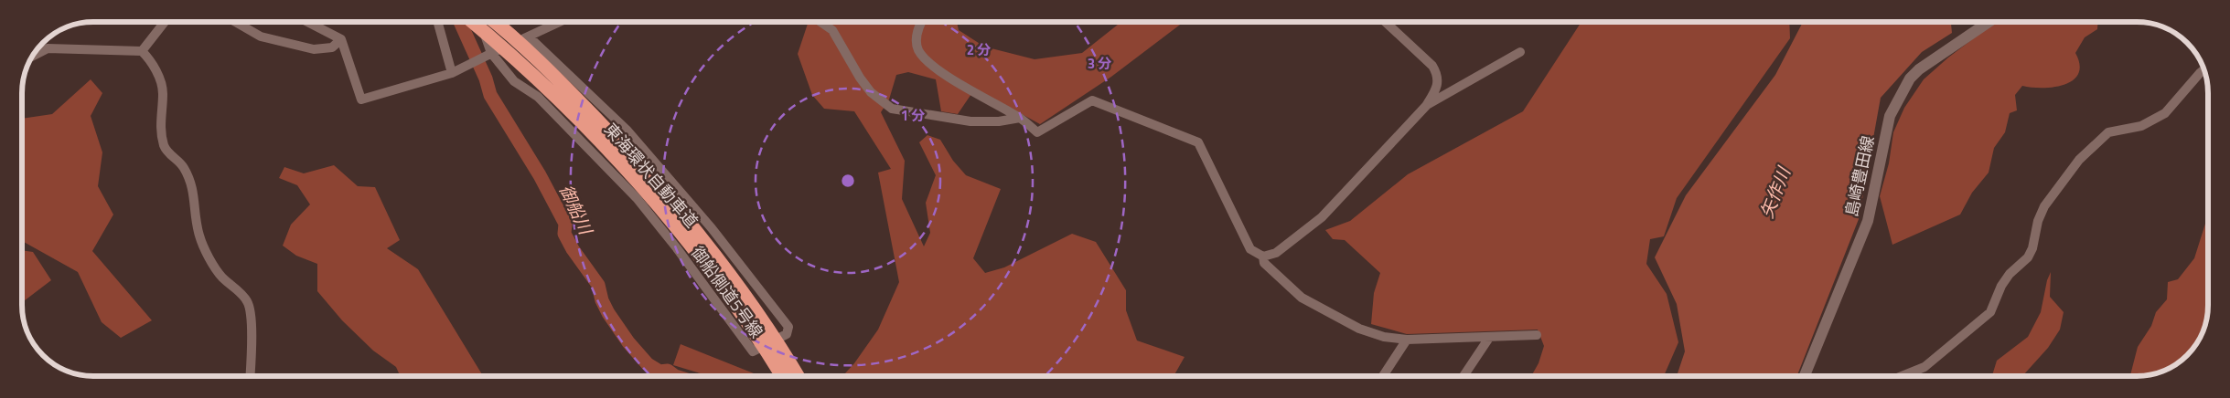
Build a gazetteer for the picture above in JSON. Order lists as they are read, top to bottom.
{
  "streets": {
    "highway": ["東海環状自動車道"],
    "main road": ["島崎豊田線"],
    "street": ["御船側道5号線"]
  },
  "water": ["矢作川", "御船川"],
  "rings": ["2 分", "3 分", "1 分"]
}
